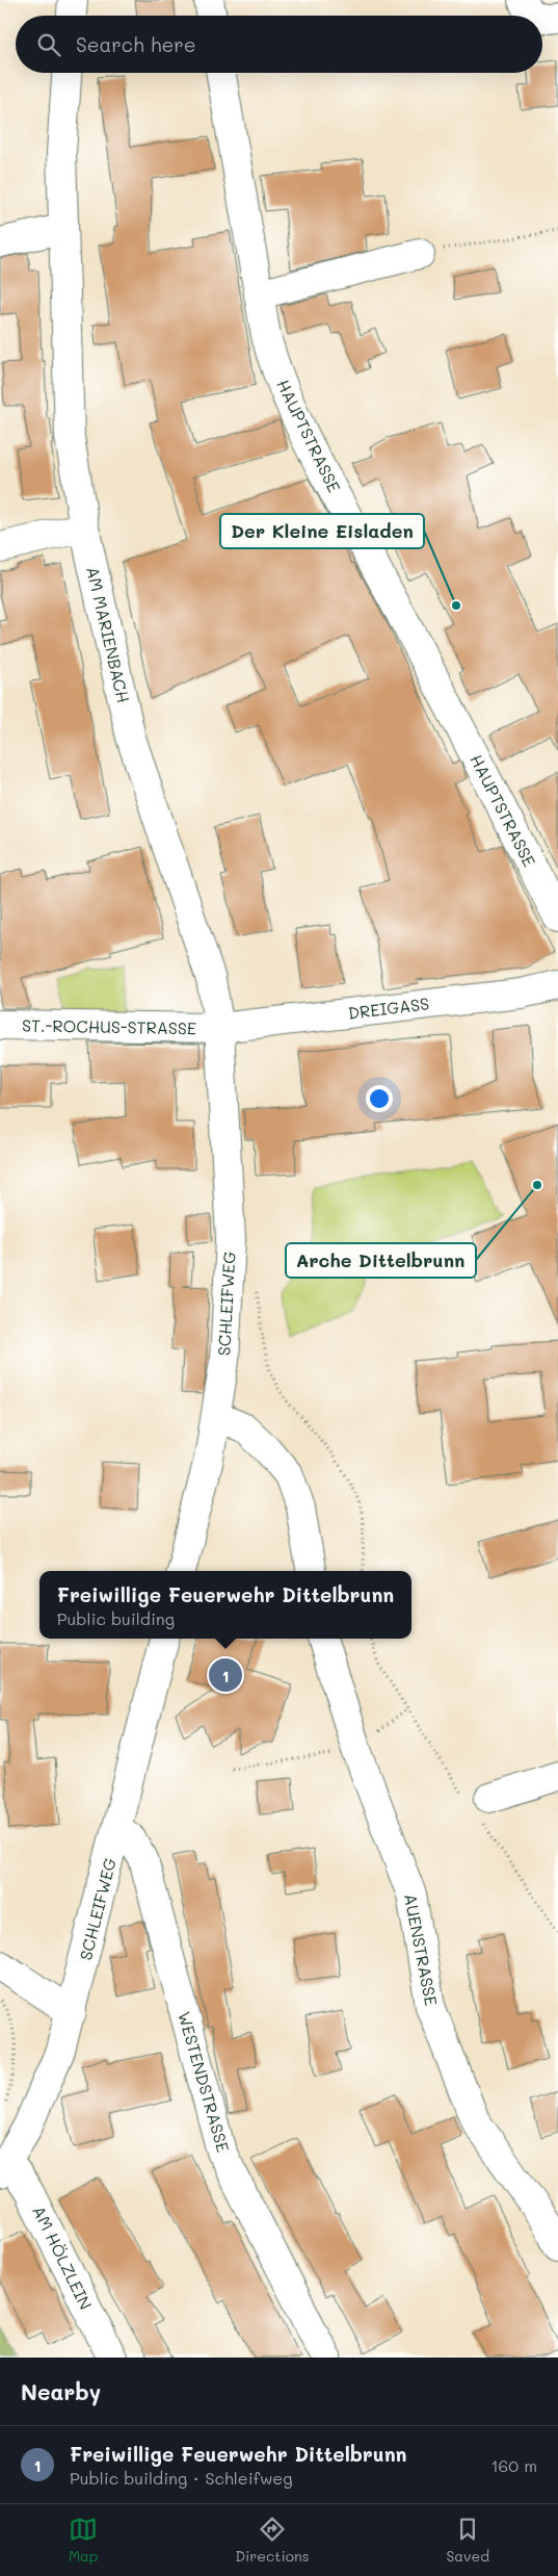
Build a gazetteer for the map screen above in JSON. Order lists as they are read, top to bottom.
{
  "streets": {
    "street": [
      "HAUPTSTRASSE",
      "AM MARIENBACH",
      "DREIGASS",
      "ST.-ROCHUS-STRASSE",
      "SCHLEIFWEG",
      "AUENSTRASSE",
      "WESTENDSTRASSE",
      "AM HÖLZLEIN"
    ]
  },
  "crossings": [
    ["AM MARIENBACH", "DREIGASS"],
    ["AM MARIENBACH", "ST.-ROCHUS-STRASSE"],
    ["AM MARIENBACH", "SCHLEIFWEG"],
    ["DREIGASS", "ST.-ROCHUS-STRASSE"],
    ["DREIGASS", "SCHLEIFWEG"],
    ["ST.-ROCHUS-STRASSE", "SCHLEIFWEG"],
    ["SCHLEIFWEG", "WESTENDSTRASSE"],
    ["SCHLEIFWEG", "AM HÖLZLEIN"]
  ],
  "places": ["Der Kleine Eisladen", "Arche Dittelbrunn"],
  "page": {
    "search": "Search here",
    "popup": ["Freiwillige Feuerwehr Dittelbrunn", "Public building"],
    "pins": "1",
    "heading": "Nearby",
    "list": [
      {
        "mark": "1",
        "name": "Freiwillige Feuerwehr Dittelbrunn",
        "note": "Public building · Schleifweg",
        "value": "160 m"
      }
    ],
    "nav": ["Map", "Directions", "Saved"]
  }
}
